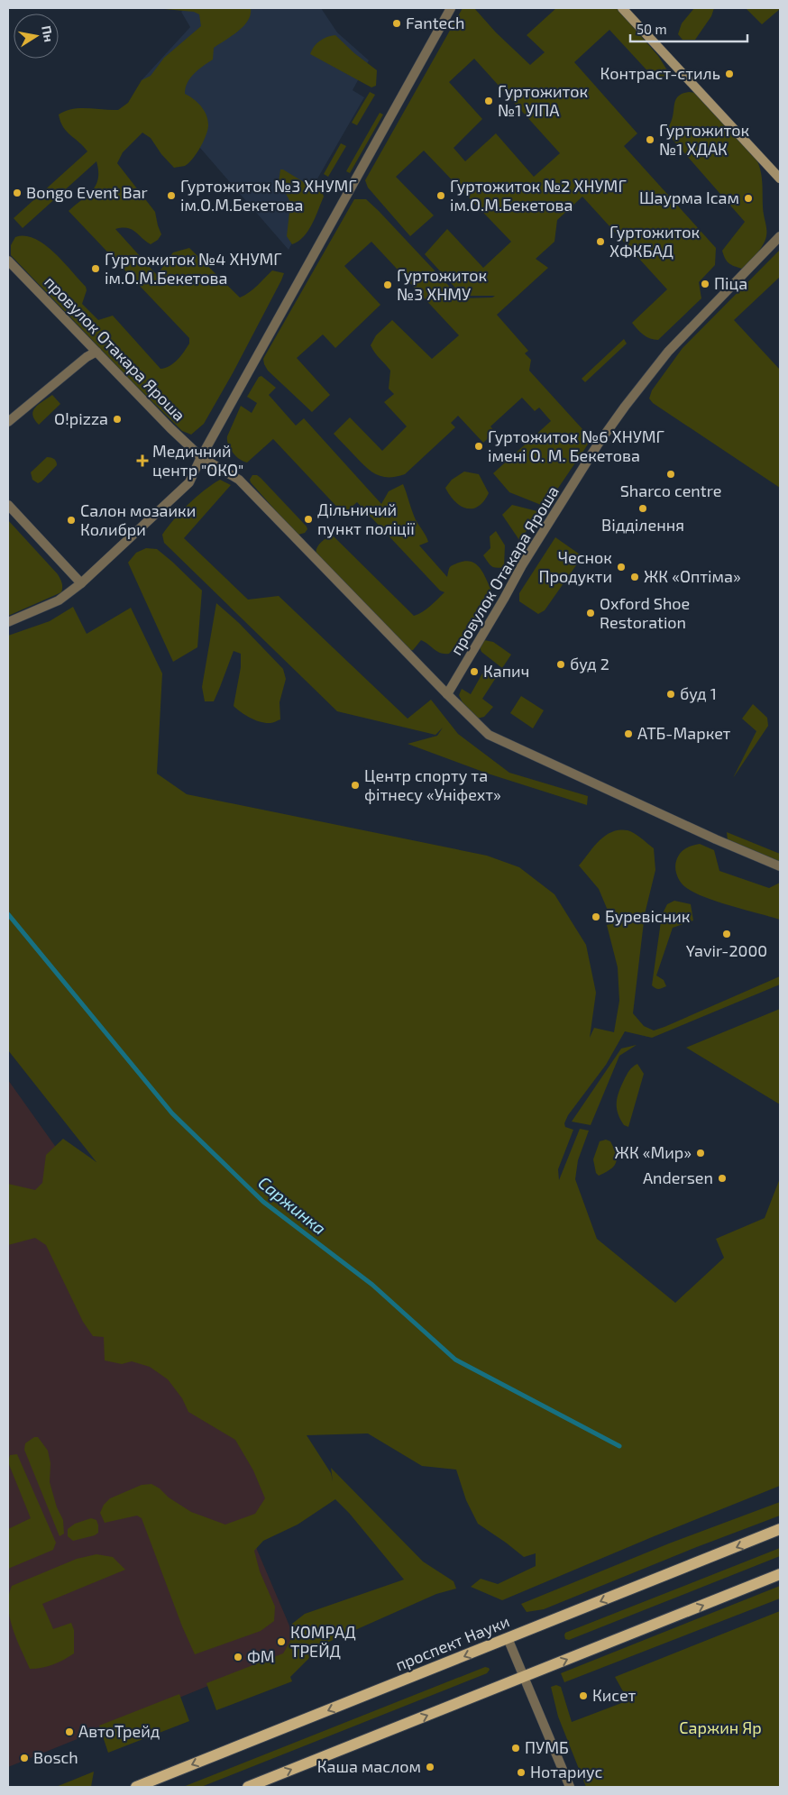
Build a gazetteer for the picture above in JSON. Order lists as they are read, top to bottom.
{
  "streets": {
    "main road": ["проспект Науки"],
    "street": ["провулок Отакара Яроша"]
  },
  "water": ["Саржинка"],
  "parks": ["Саржин Яр"],
  "places": {
    "other": [
      "Fantech",
      "Контраст-стиль",
      "Гуртожиток №1 УІПА",
      "Гуртожиток №1 ХДАК",
      "Bongo Event Bar",
      "Гуртожиток №3 ХНУМГ ім.О.М.Бекетова",
      "Гуртожиток №2 ХНУМГ ім.О.М.Бекетова",
      "Шаурма Ісам",
      "Гуртожиток ХФКБАД",
      "Гуртожиток №4 ХНУМГ ім.О.М.Бекетова",
      "Піца",
      "Гуртожиток №3 ХНМУ",
      "O!pizza",
      "Гуртожиток №6 ХНУМГ імені О. М. Бекетова",
      "Sharco centre",
      "Відділення",
      "Дільничий пункт поліції",
      "Салон мозаики Колибри",
      "Чеснок Продукти",
      "ЖК «Оптіма»",
      "Oxford Shoe Restoration",
      "буд 2",
      "Капич",
      "буд 1",
      "АТБ-Маркет",
      "Центр спорту та фітнесу «Уніфехт»",
      "Буревісник",
      "Yavir-2000",
      "ЖК «Мир»",
      "Andersen",
      "КОМРАД ТРЕЙД",
      "ФМ",
      "Кисет",
      "АвтоТрейд",
      "ПУМБ",
      "Bosch",
      "Каша маслом",
      "Нотариус"
    ],
    "health": ["Медичний центр \"ОКО\""]
  },
  "scale_bar": "50 m",
  "north": "right"
}
